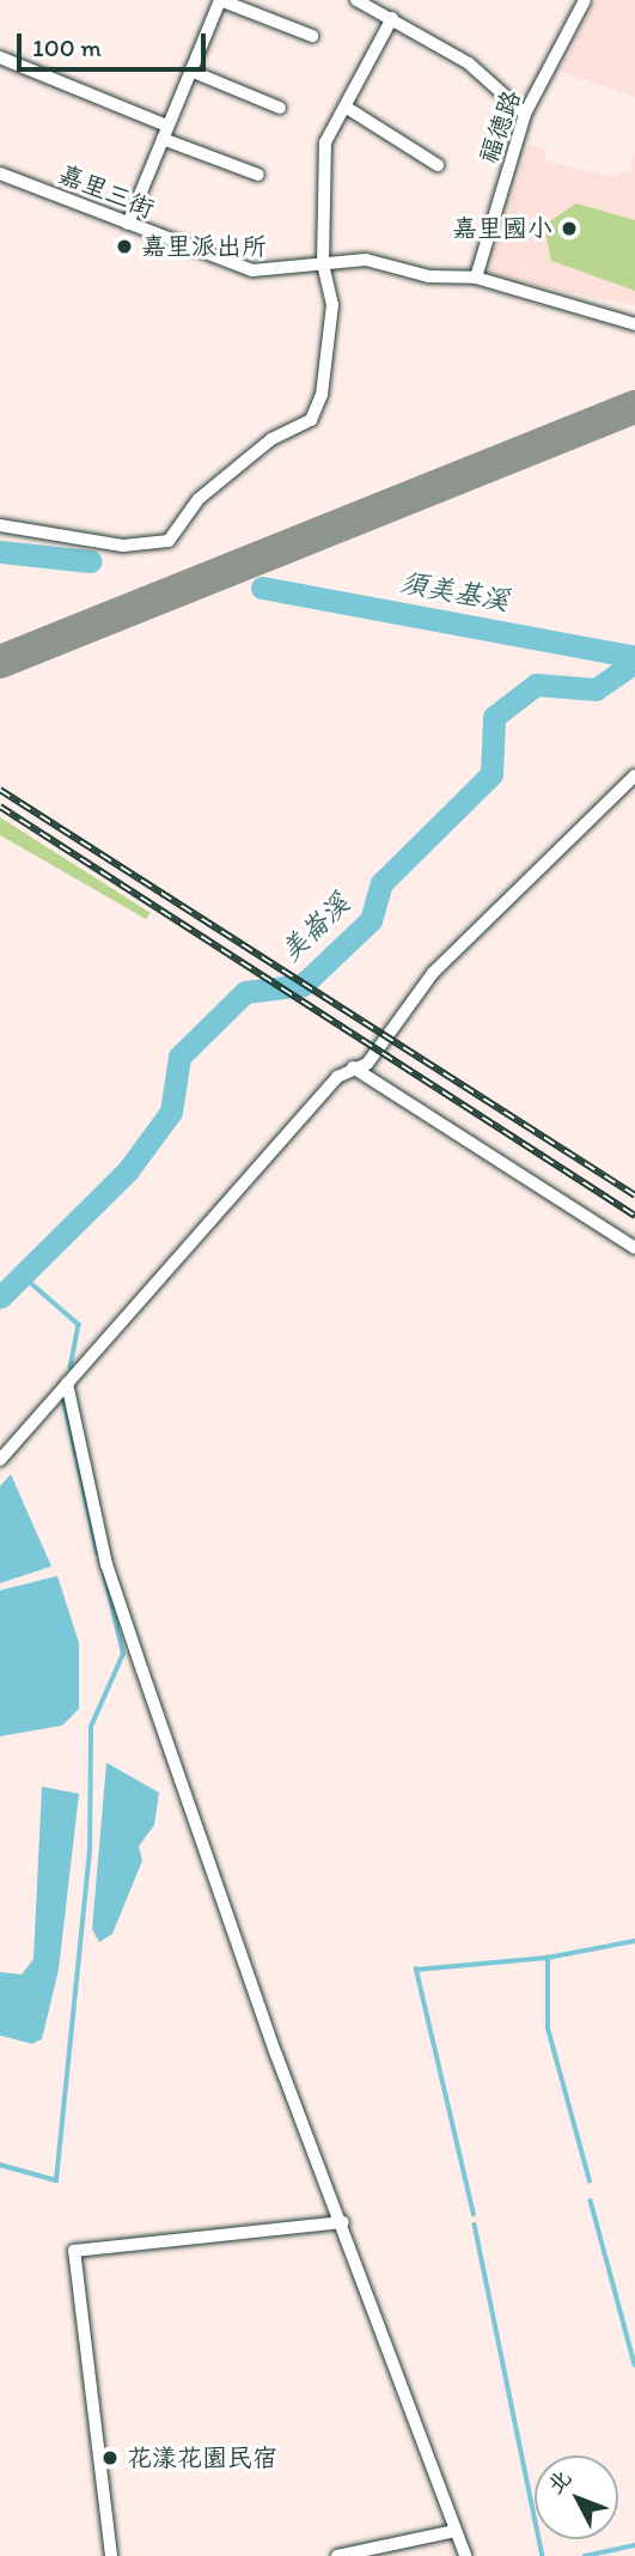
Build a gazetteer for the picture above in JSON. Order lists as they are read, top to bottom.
{
  "streets": {
    "street": ["福德路", "嘉里三街"]
  },
  "crossings": [
    ["福德路", "嘉里三街"]
  ],
  "water": ["須美基溪", "美崙溪"],
  "places": ["嘉里國小", "嘉里派出所", "花漾花園民宿"],
  "scale_bar": "100 m",
  "north": "top left"
}
